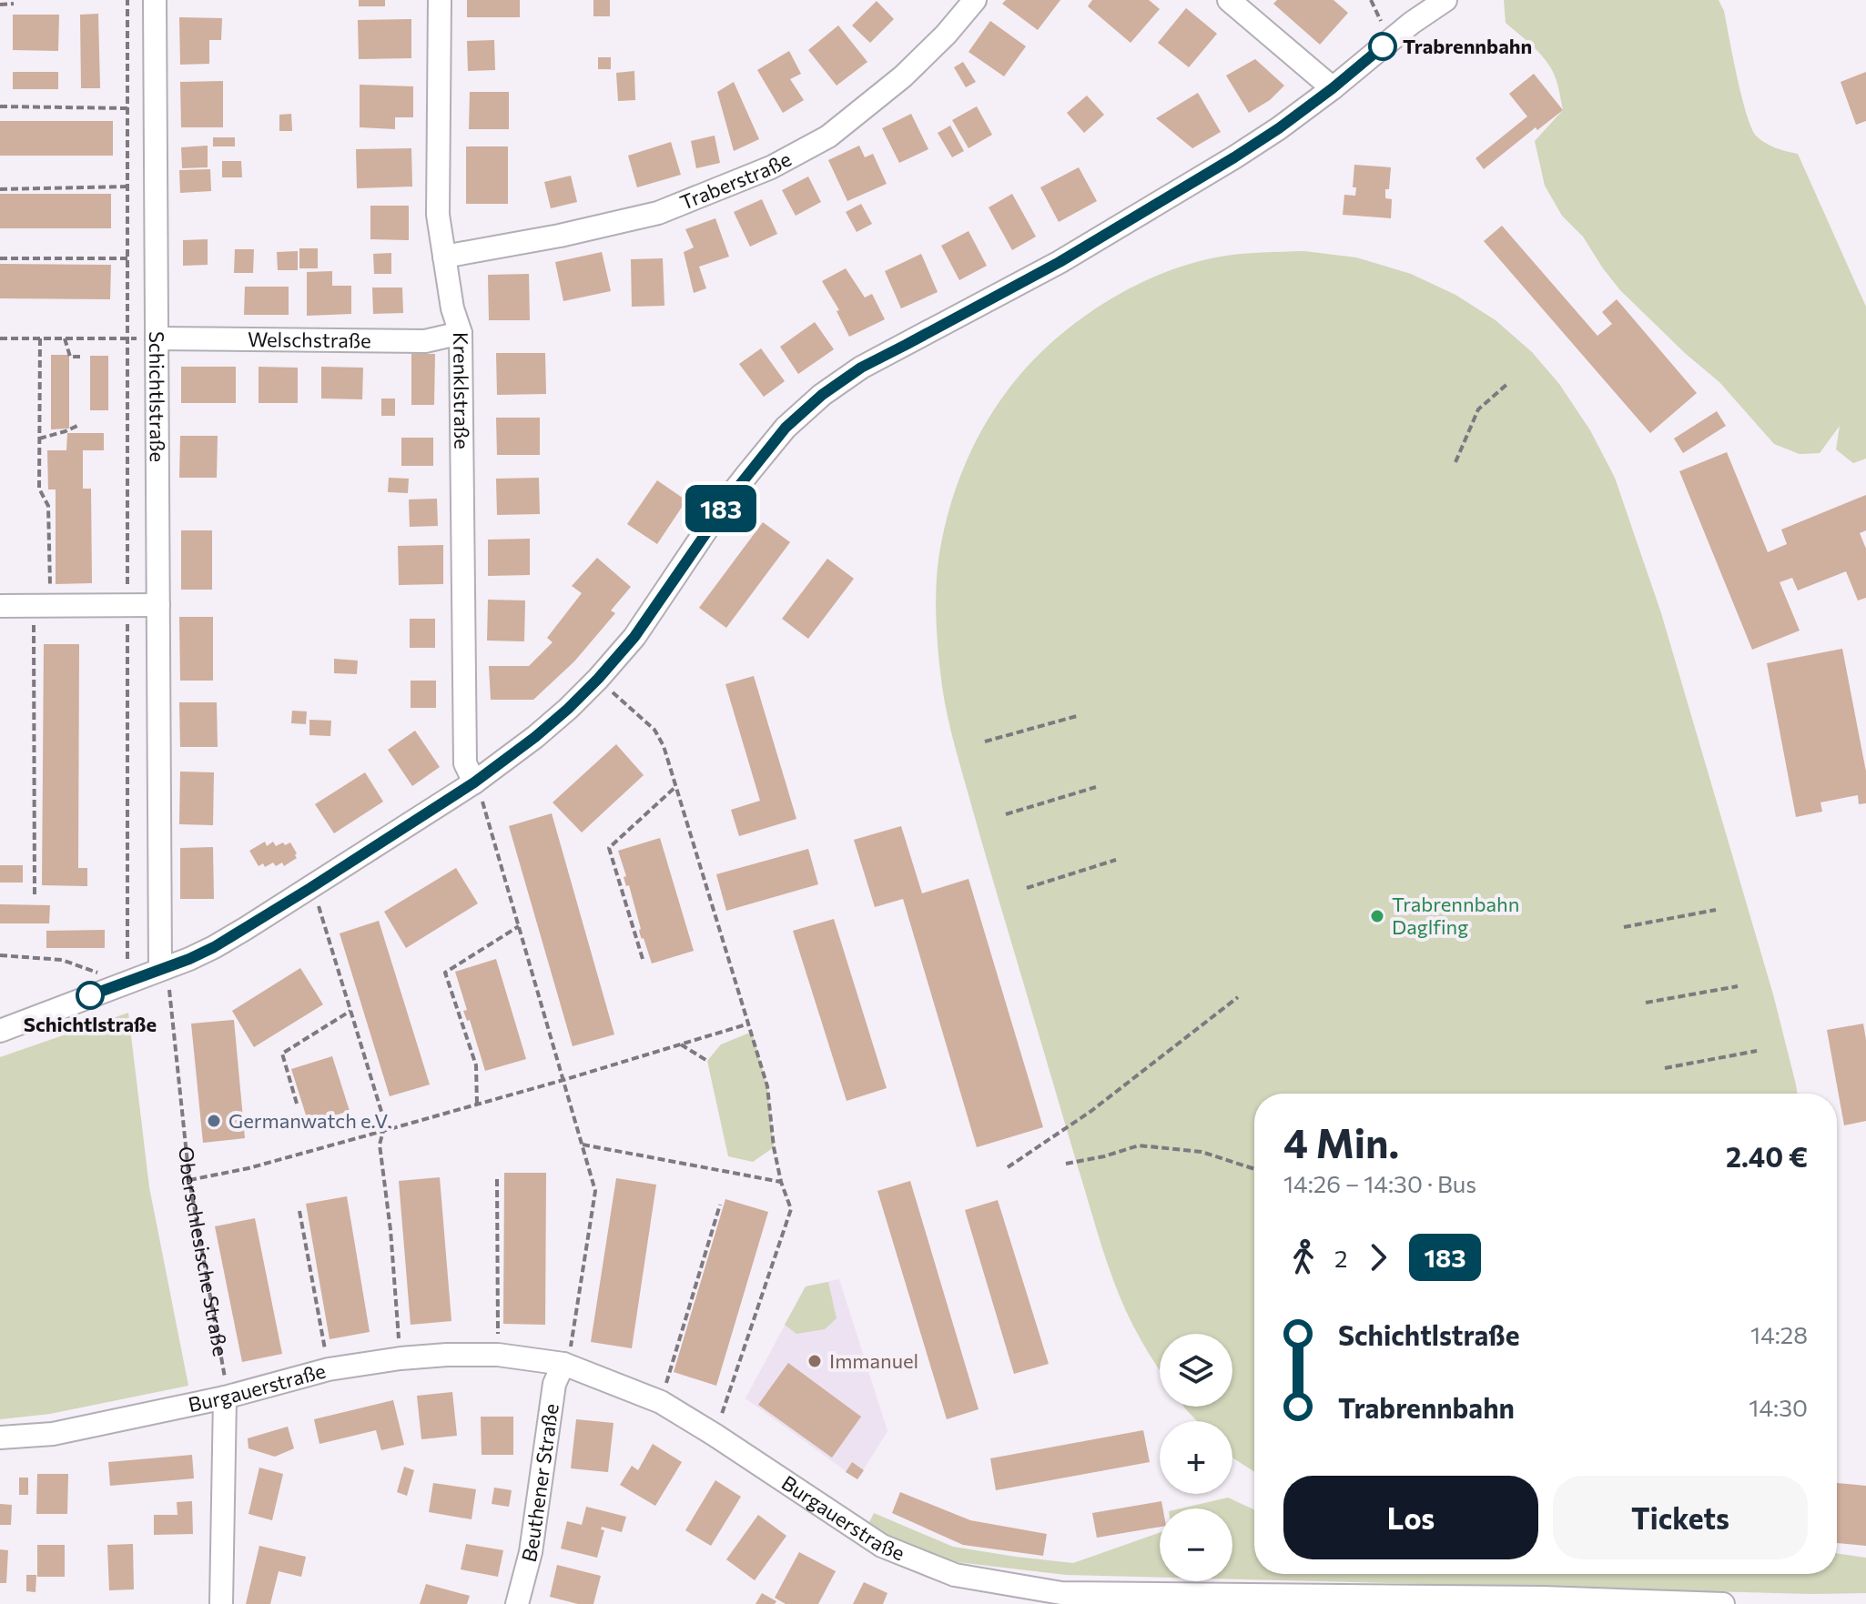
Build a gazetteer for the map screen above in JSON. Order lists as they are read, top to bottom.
{
  "streets": {
    "street": [
      "Traberstraße",
      "Welschstraße",
      "Krenklstraße",
      "Schichtlstraße",
      "Burgauerstraße",
      "Beuthener Straße"
    ],
    "path": ["Oberschlesische Straße"]
  },
  "crossings": [
    ["Traberstraße", "Krenklstraße"],
    ["Welschstraße", "Krenklstraße"],
    ["Welschstraße", "Schichtlstraße"],
    ["Schichtlstraße", "Oberschlesische Straße"],
    ["Oberschlesische Straße", "Burgauerstraße"],
    ["Burgauerstraße", "Beuthener Straße"]
  ],
  "places": [
    "Trabrennbahn",
    "Trabrennbahn Daglfing",
    "Schichtlstraße",
    "Germanwatch e.V.",
    "Immanuel"
  ],
  "lines": ["bus line 183"],
  "page": {
    "on_map": "183",
    "heading": ["4 Min.", "14:26 – 14:30 · Bus", "2.40 €"],
    "legs": ["2", "183"],
    "list": [
      {
        "name": "Schichtlstraße",
        "value": "14:28"
      },
      {
        "name": "Trabrennbahn",
        "value": "14:30"
      }
    ],
    "map_buttons": ["+", "−"],
    "buttons": ["Los", "Tickets"]
  }
}
